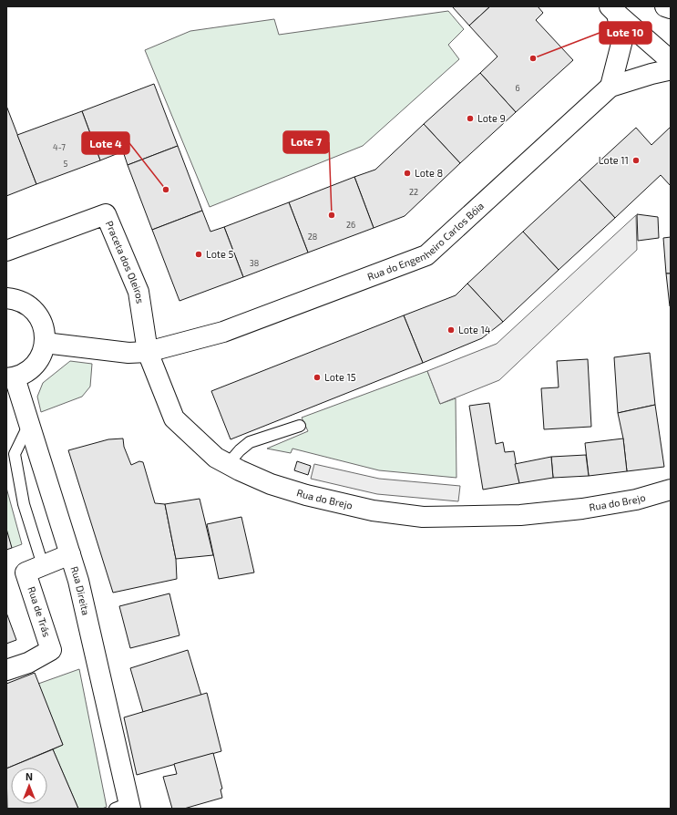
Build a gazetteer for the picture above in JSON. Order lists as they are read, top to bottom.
{
  "streets": {
    "street": [
      "Rua do Engenheiro Carlos Bóia",
      "Praceta dos Oleiros",
      "Rua do Brejo",
      "Rua Direita",
      "Rua de Trás"
    ]
  },
  "crossings": [
    ["Rua do Engenheiro Carlos Bóia", "Praceta dos Oleiros"],
    ["Rua do Engenheiro Carlos Bóia", "Rua do Brejo"],
    ["Praceta dos Oleiros", "Rua do Brejo"],
    ["Rua Direita", "Rua de Trás"]
  ],
  "places": [
    "Lote 10",
    "Lote 9",
    "Lote 11",
    "Lote 8",
    "Lote 4",
    "Lote 7",
    "Lote 5",
    "Lote 14",
    "Lote 15"
  ],
  "house_numbers": [
    "6",
    "4-7",
    "5",
    "22",
    "26",
    "28",
    "38"
  ],
  "north": "top"
}
